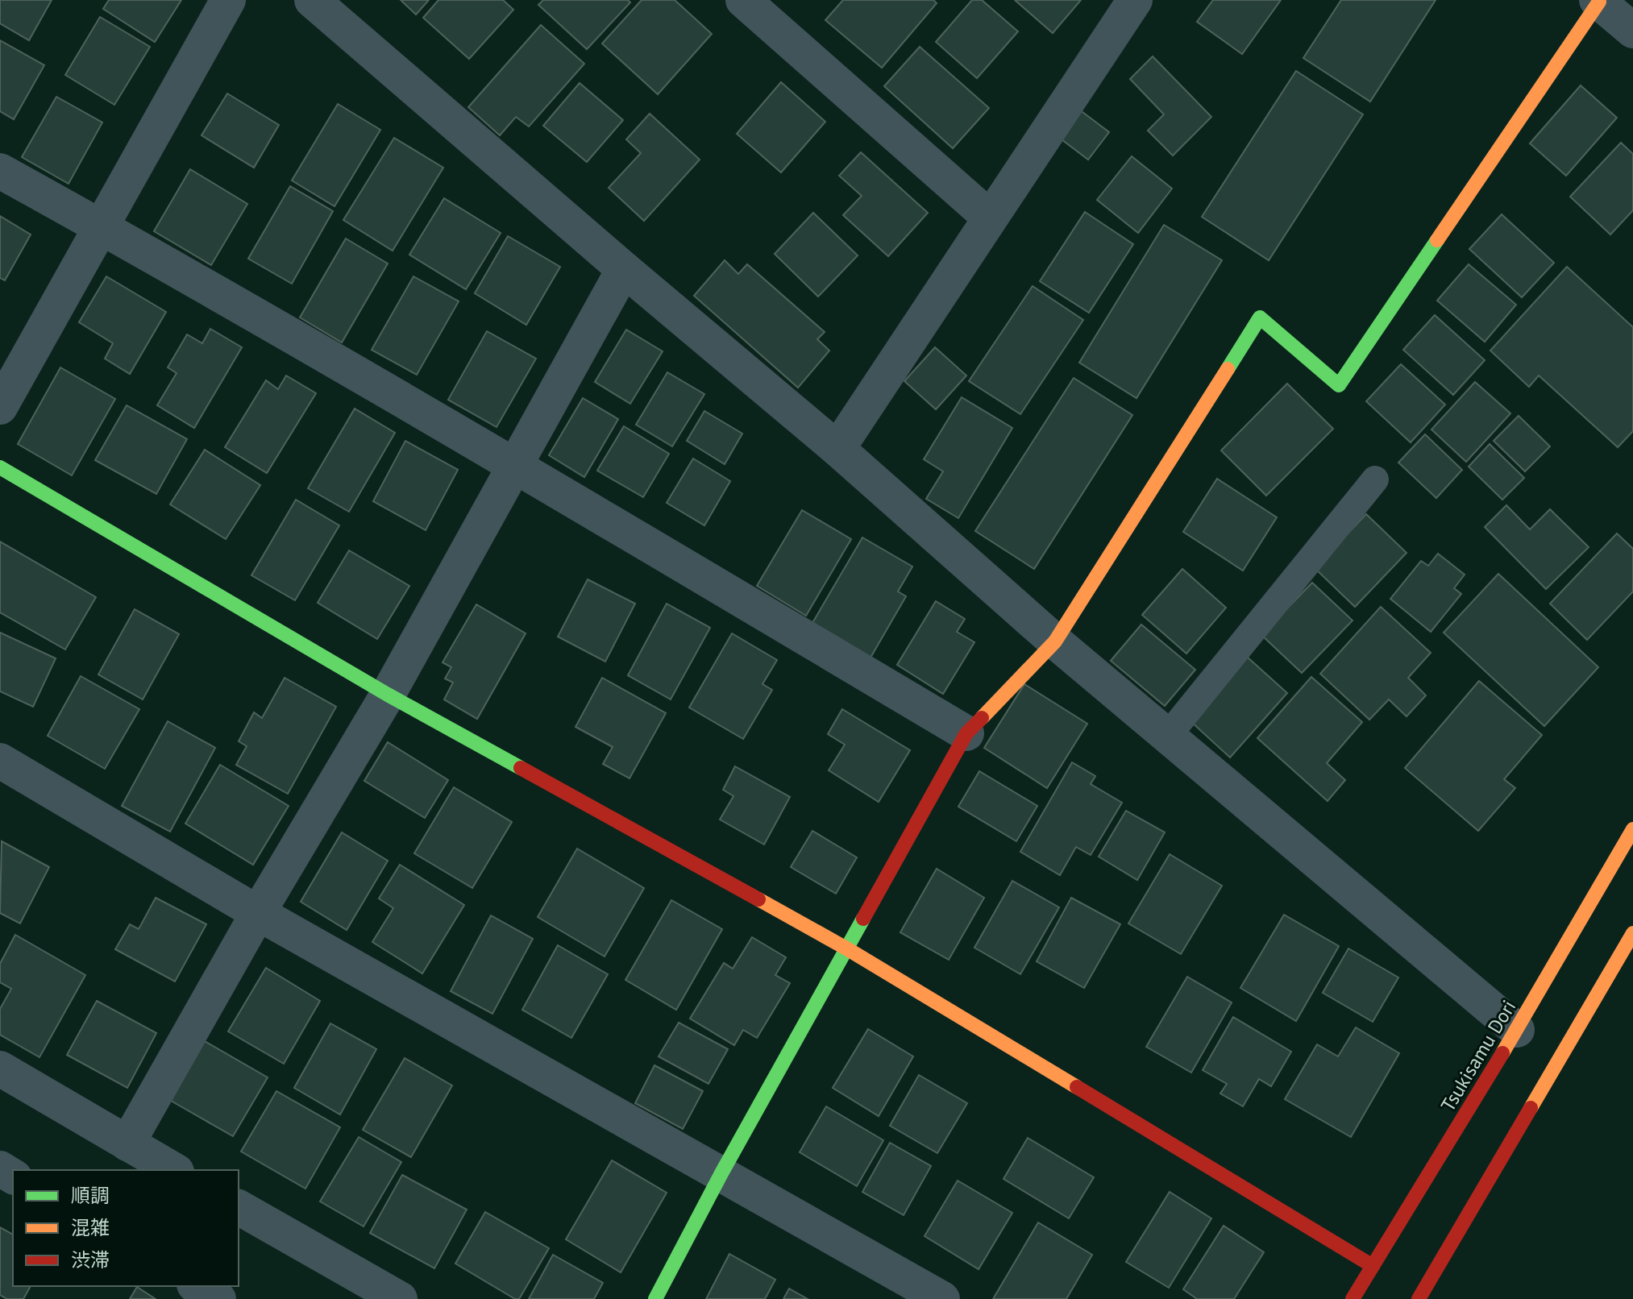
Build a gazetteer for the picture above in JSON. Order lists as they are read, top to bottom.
{
  "streets": {
    "main road": ["Tsukisamu Dori"]
  },
  "legend": ["順調", "混雑", "渋滞"]
}
